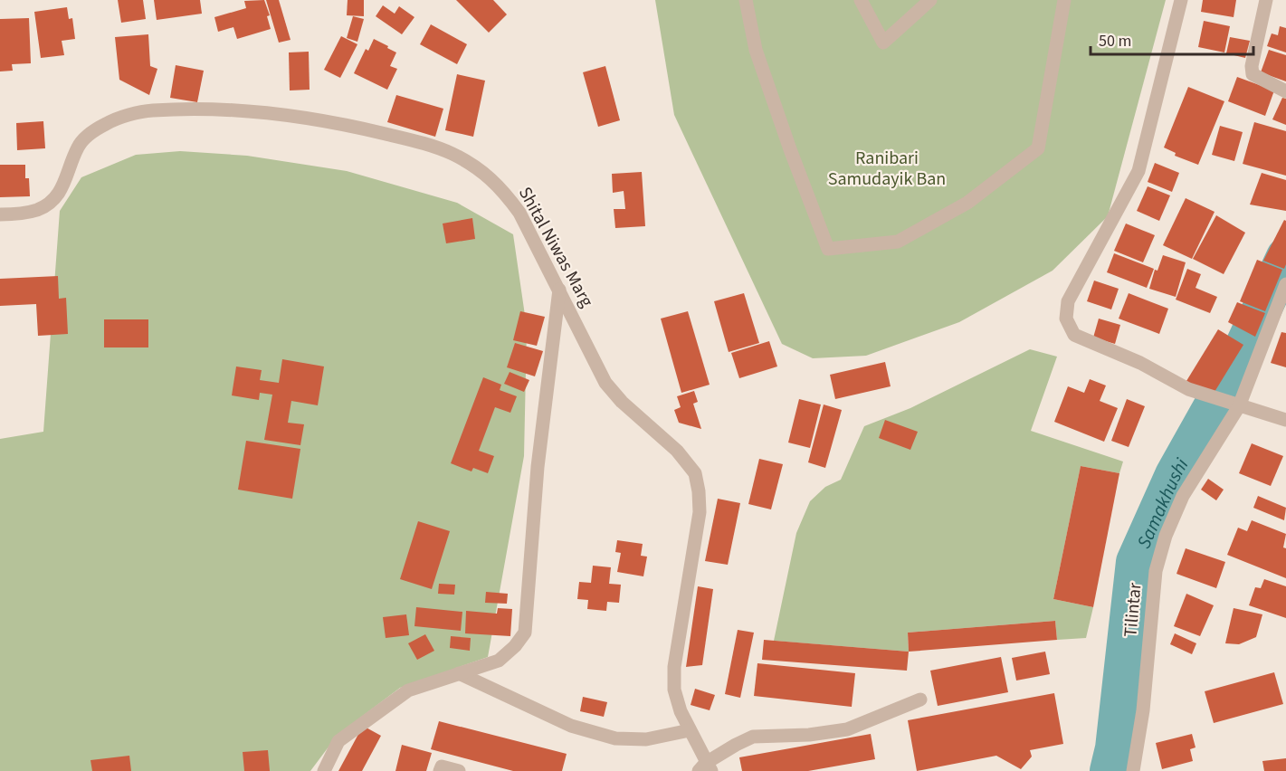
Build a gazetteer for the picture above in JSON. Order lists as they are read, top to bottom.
{
  "streets": {
    "street": ["Shital Niwas Marg", "Tilintar"]
  },
  "water": ["Samakhushi"],
  "parks": ["Ranibari Samudayik Ban"],
  "scale_bar": "50 m"
}
